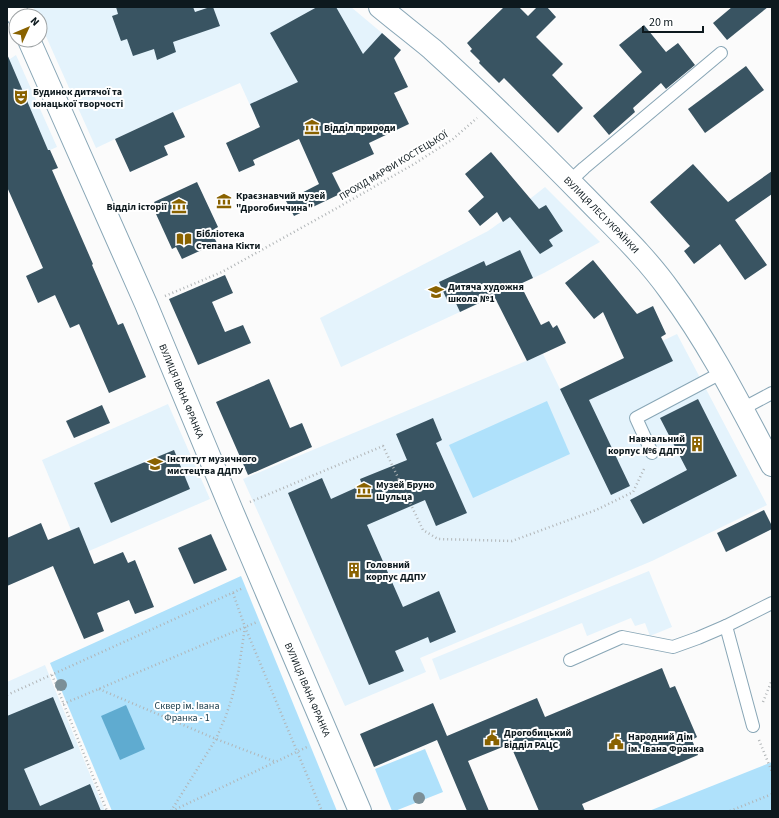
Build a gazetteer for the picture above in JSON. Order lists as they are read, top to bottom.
{
  "streets": {
    "street": ["ВУЛИЦЯ ЛЕСІ УКРАЇНКИ", "ВУЛИЦЯ ІВАНА ФРАНКА"],
    "path": ["ПРОХІД МАРФИ КОСТЕЦЬКОЇ"]
  },
  "crossings": [
    ["ПРОХІД МАРФИ КОСТЕЦЬКОЇ", "ВУЛИЦЯ ЛЕСІ УКРАЇНКИ"],
    ["ПРОХІД МАРФИ КОСТЕЦЬКОЇ", "ВУЛИЦЯ ІВАНА ФРАНКА"]
  ],
  "parks": ["Сквер ім. Івана Франка - 1"],
  "places": {
    "theatre": ["Будинок дитячої та юнацької творчості"],
    "museum": [
      "Відділ природи",
      "Краєзнавчий музей \"Дрогобиччина\"",
      "Відділ історії",
      "Музей Бруно Шульца"
    ],
    "library": ["Бібліотека Степана Кікти"],
    "school or university": ["Дитяча художня школа №1", "Інститут музичного мистецтва ДДПУ"],
    "building": ["Навчальний корпус №6 ДДПУ", "Головний корпус ДДПУ"],
    "public building": ["Дрогобицький відділ РАЦС", "Народний Дім ім. Івана Франка"]
  },
  "scale_bar": "20 m",
  "north": "top right"
}
